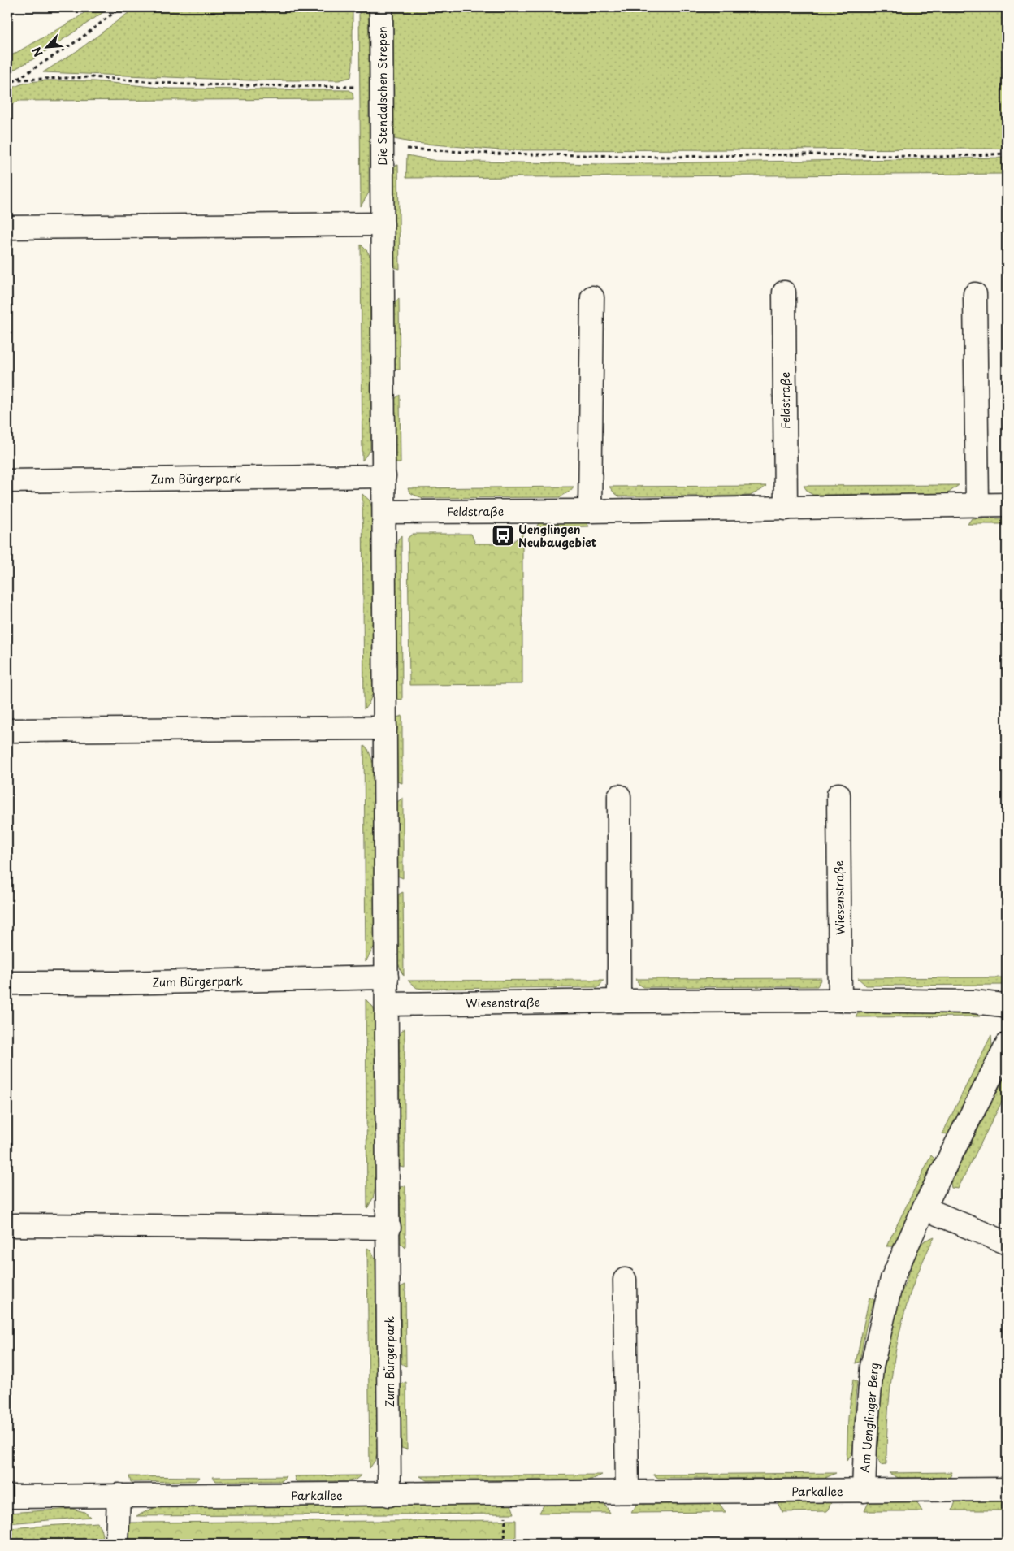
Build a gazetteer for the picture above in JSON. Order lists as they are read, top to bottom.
{
  "streets": {
    "street": [
      "Die Stendalschen Strepen",
      "Feldstraße",
      "Zum Bürgerpark",
      "Wiesenstraße",
      "Am Uenglinger Berg",
      "Parkallee"
    ]
  },
  "crossings": [
    ["Die Stendalschen Strepen", "Zum Bürgerpark"],
    ["Feldstraße", "Zum Bürgerpark"],
    ["Zum Bürgerpark", "Wiesenstraße"],
    ["Zum Bürgerpark", "Parkallee"],
    ["Am Uenglinger Berg", "Parkallee"]
  ],
  "places": {
    "bus stop": ["Uenglingen Neubaugebiet"]
  },
  "north": "bottom left"
}
